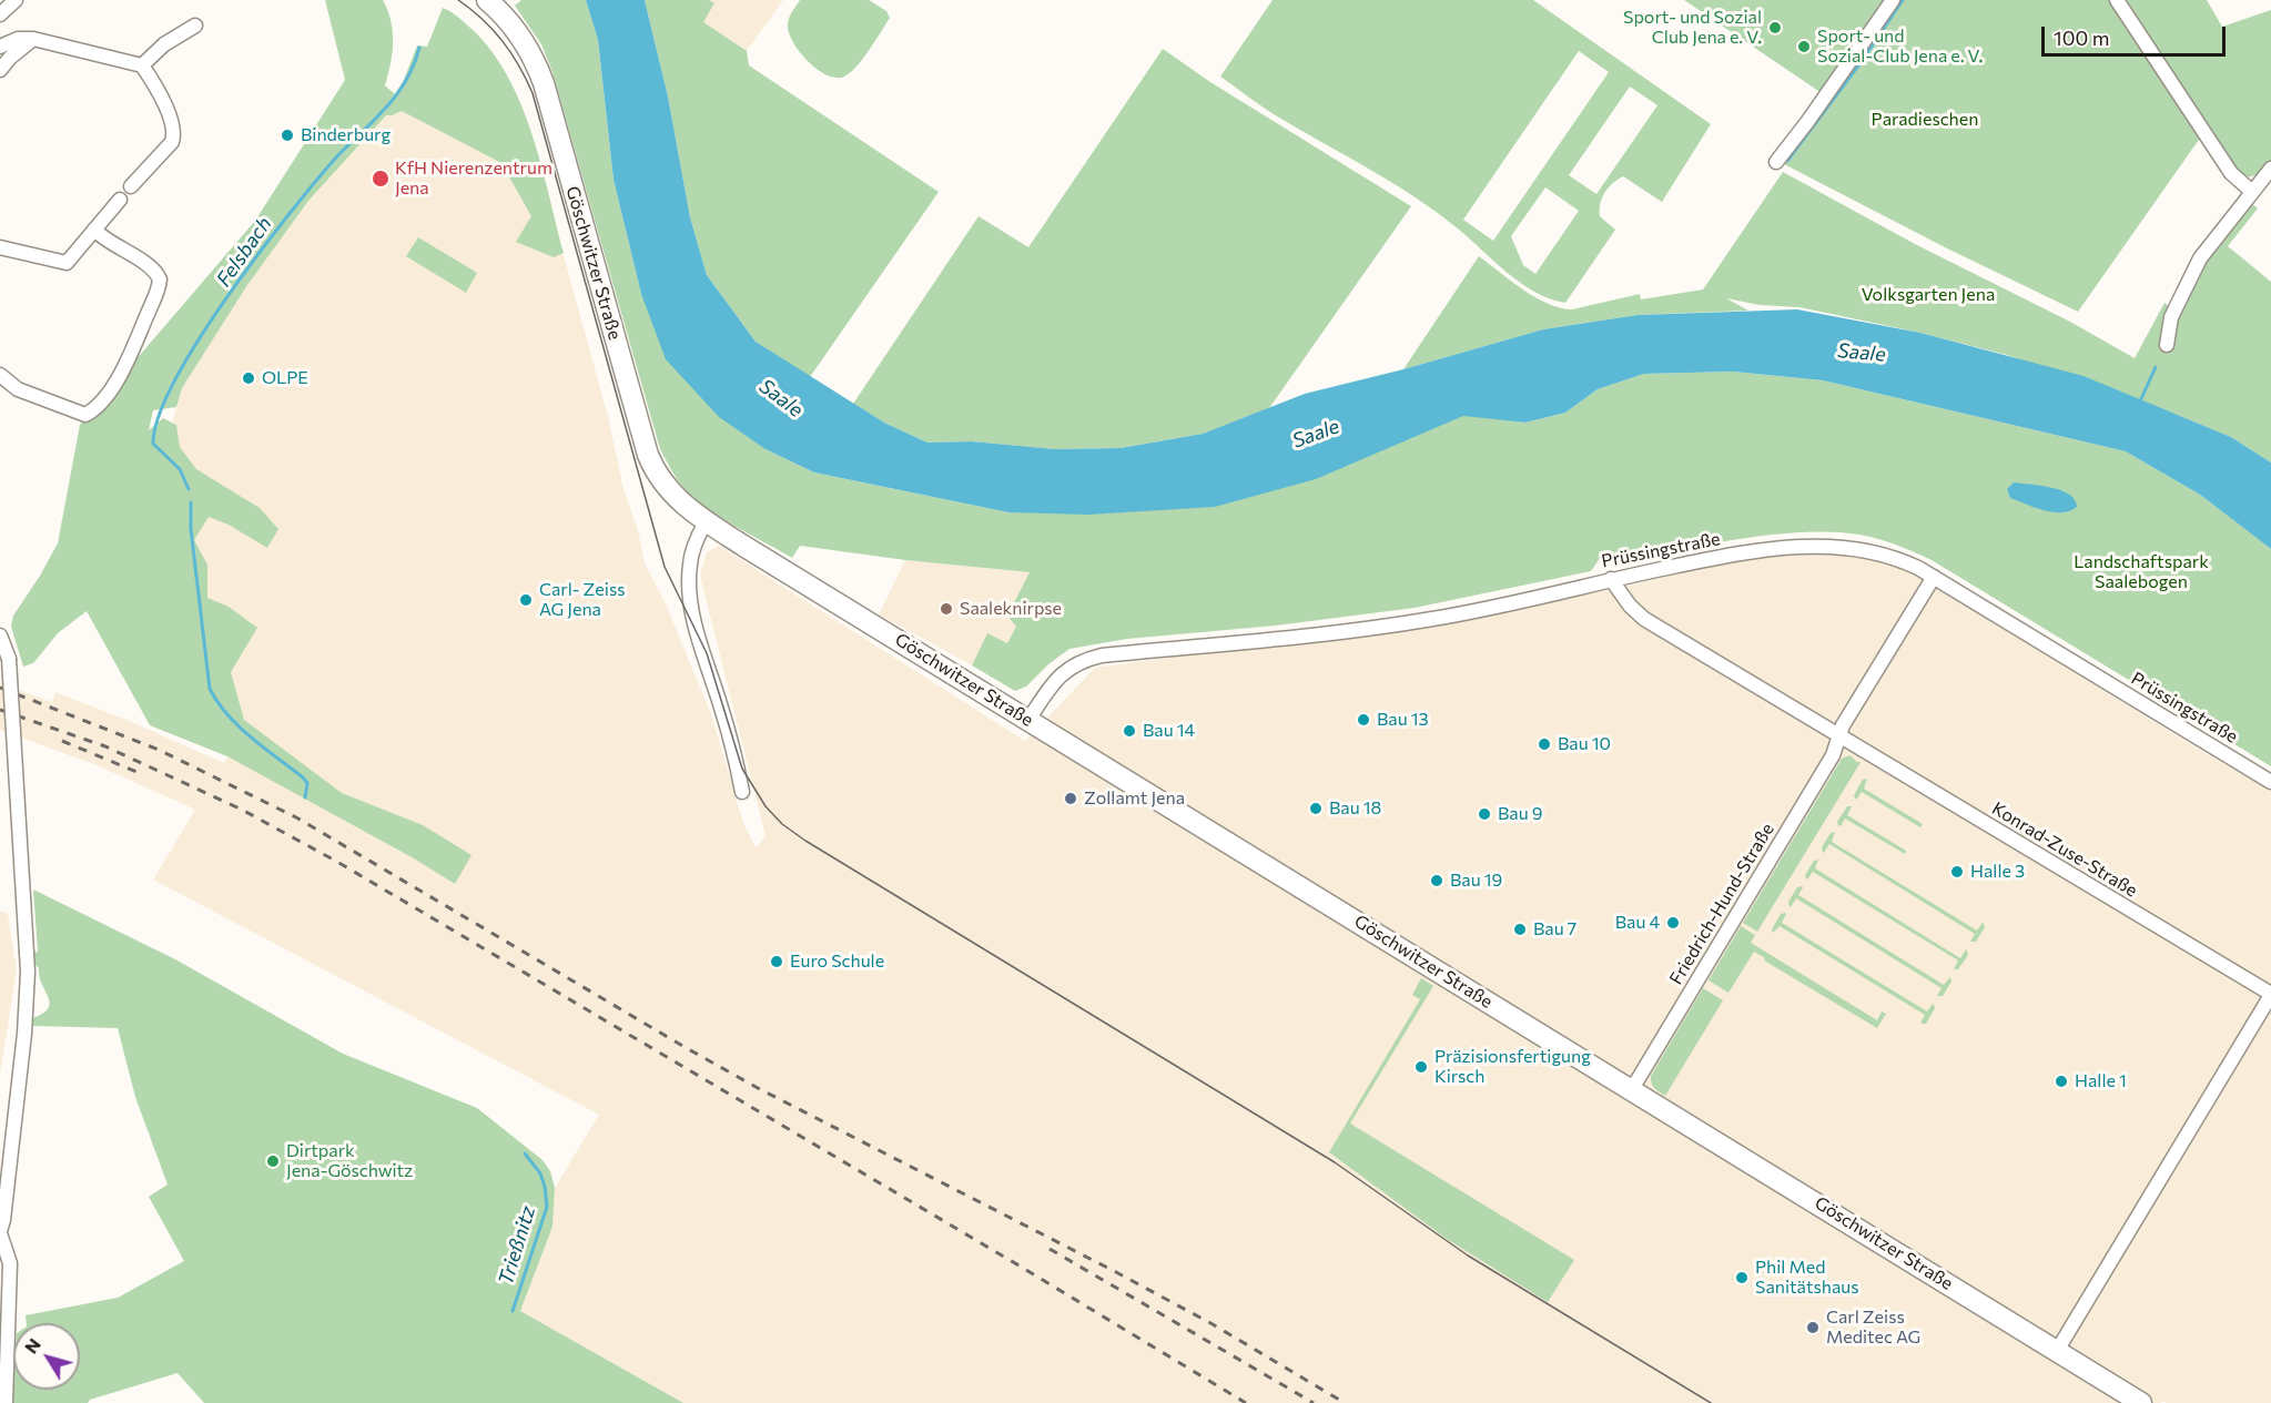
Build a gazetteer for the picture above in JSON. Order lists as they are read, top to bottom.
{
  "streets": {
    "main road": ["Göschwitzer Straße"],
    "street": ["Prüssingstraße", "Konrad-Zuse-Straße", "Friedrich-Hund-Straße"]
  },
  "crossings": [
    ["Göschwitzer Straße", "Prüssingstraße"],
    ["Göschwitzer Straße", "Konrad-Zuse-Straße"],
    ["Göschwitzer Straße", "Friedrich-Hund-Straße"],
    ["Prüssingstraße", "Friedrich-Hund-Straße"],
    ["Konrad-Zuse-Straße", "Friedrich-Hund-Straße"]
  ],
  "water": ["Felsbach", "Saale", "Trießnitz"],
  "parks": ["Paradieschen", "Volksgarten Jena", "Landschaftspark Saalebogen"],
  "places": [
    "Sport- und Sozial Club Jena e. V.",
    "Sport- und Sozial-Club Jena e. V.",
    "Binderburg",
    "KfH Nierenzentrum Jena",
    "OLPE",
    "Carl- Zeiss AG Jena",
    "Saaleknirpse",
    "Bau 13",
    "Bau 14",
    "Bau 10",
    "Zollamt Jena",
    "Bau 18",
    "Bau 9",
    "Halle 3",
    "Bau 19",
    "Bau 4",
    "Bau 7",
    "Euro Schule",
    "Präzisionsfertigung Kirsch",
    "Halle 1",
    "Dirtpark Jena-Göschwitz",
    "Phil Med Sanitätshaus",
    "Carl Zeiss Meditec AG"
  ],
  "scale_bar": "100 m",
  "north": "top left"
}
